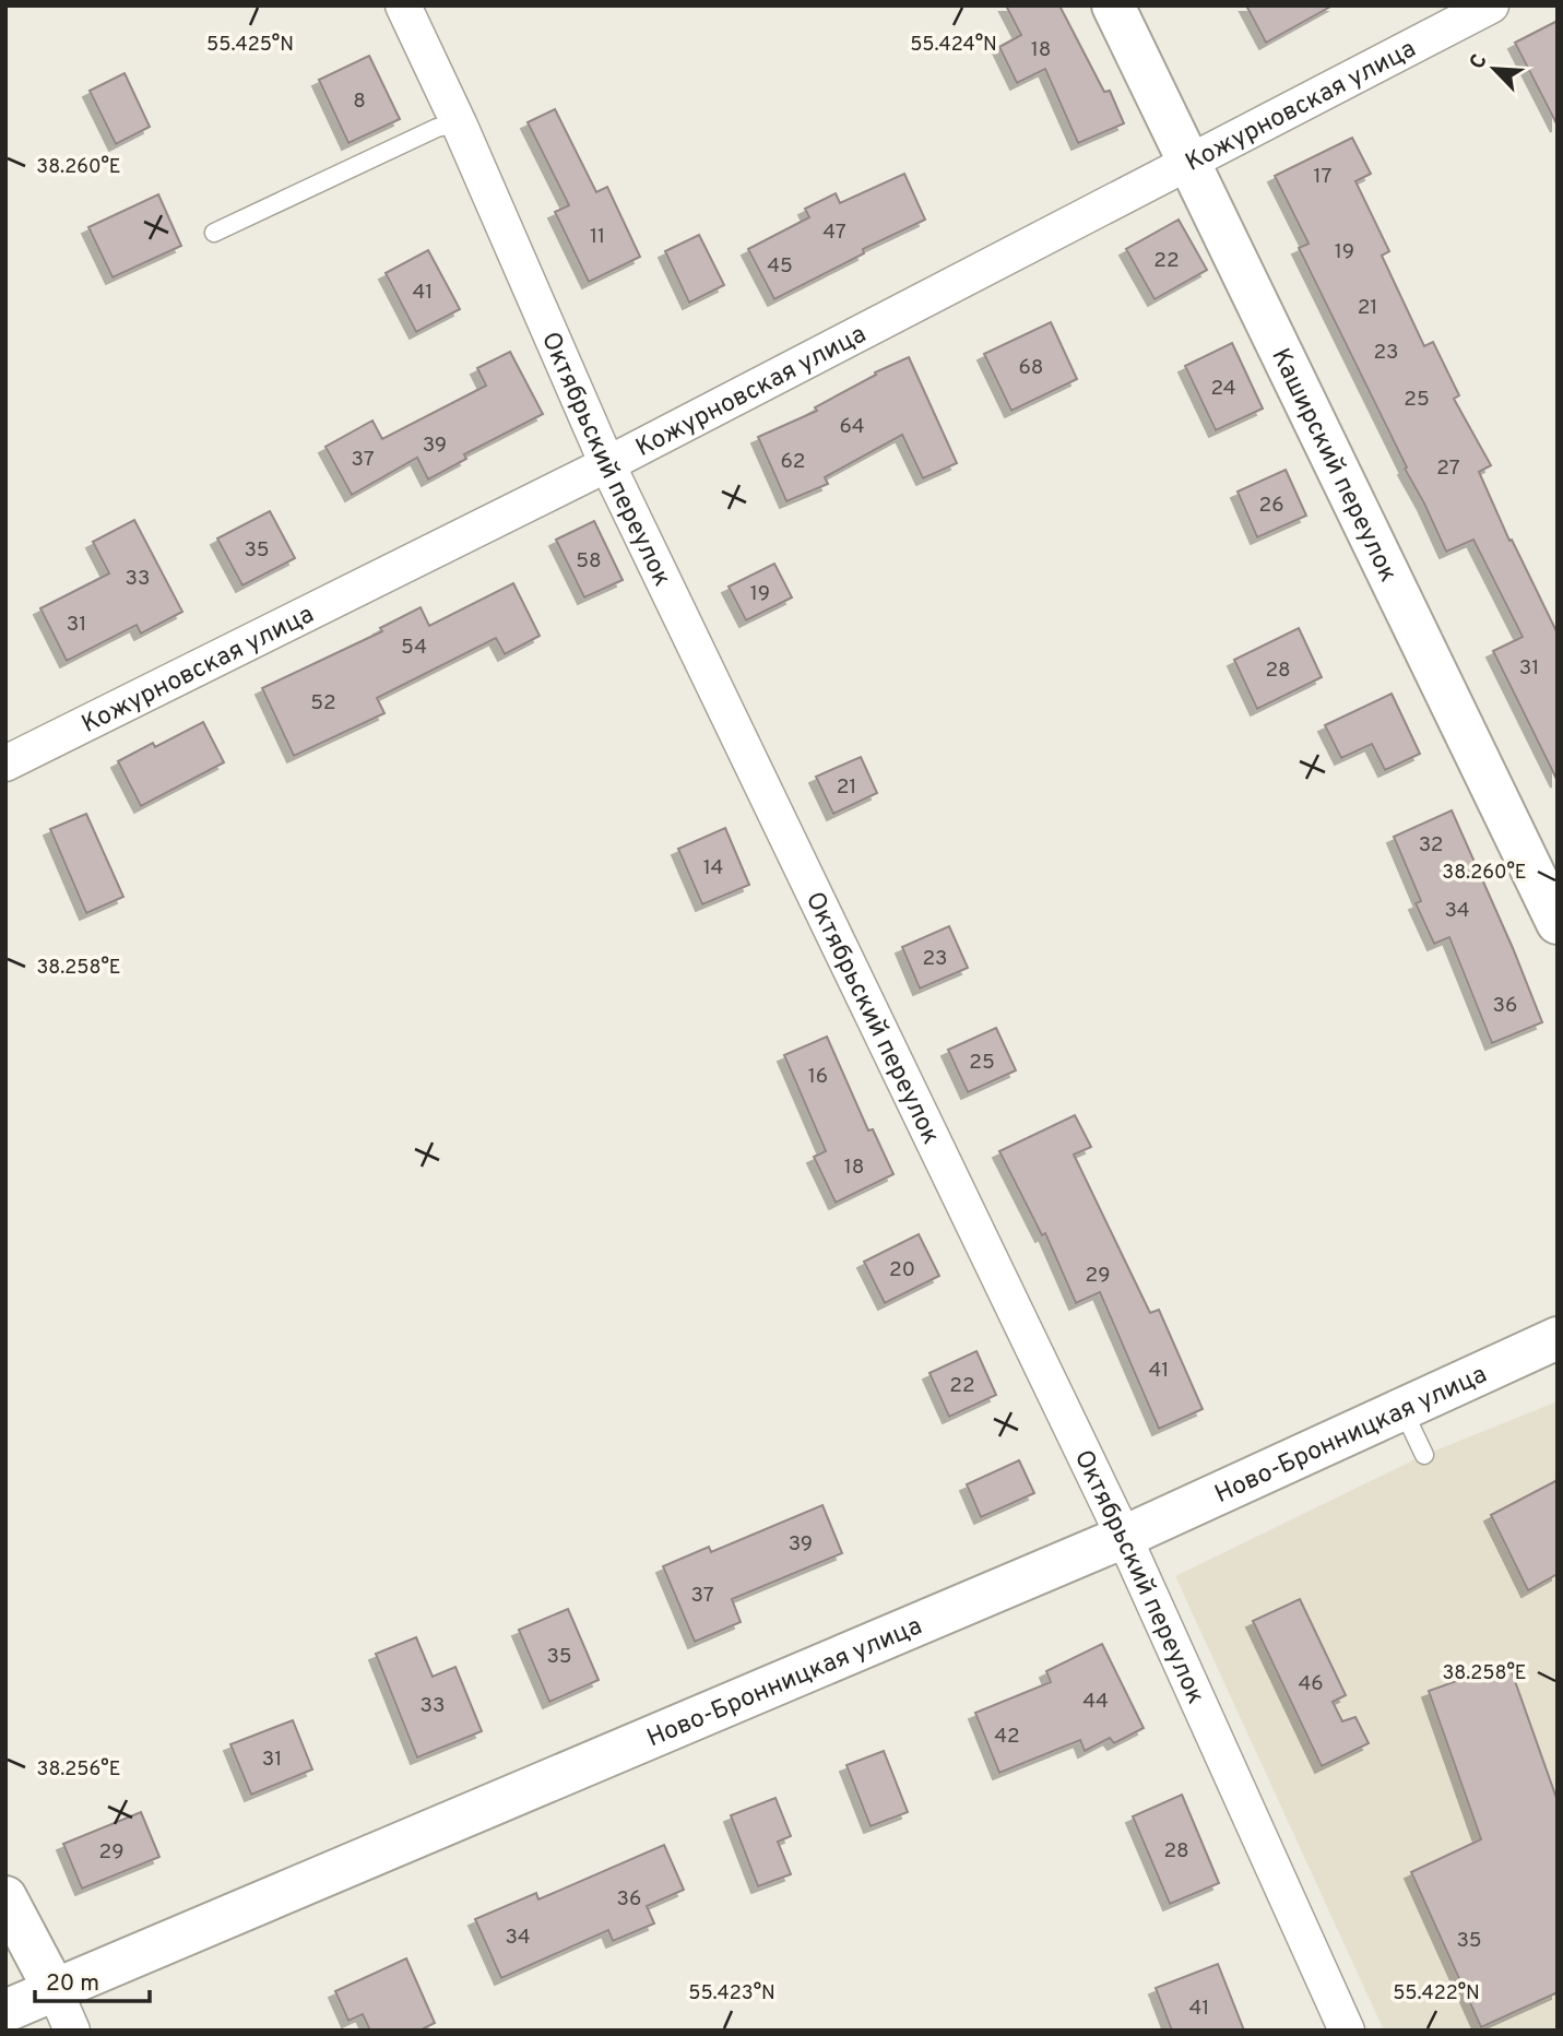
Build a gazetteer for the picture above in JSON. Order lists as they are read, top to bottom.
{
  "streets": {
    "street": [
      "Кожурновская улица",
      "Октябрьский переулок",
      "Каширский переулок",
      "Ново-Бронницкая улица"
    ]
  },
  "crossings": [
    ["Кожурновская улица", "Октябрьский переулок"],
    ["Кожурновская улица", "Каширский переулок"],
    ["Октябрьский переулок", "Ново-Бронницкая улица"]
  ],
  "house_numbers": [
    "18",
    "8",
    "17",
    "47",
    "11",
    "19",
    "22",
    "45",
    "41",
    "21",
    "23",
    "68",
    "24",
    "25",
    "64",
    "39",
    "37",
    "62",
    "27",
    "26",
    "35",
    "58",
    "33",
    "19",
    "31",
    "54",
    "31",
    "28",
    "52",
    "21",
    "32",
    "14",
    "34",
    "23",
    "36",
    "25",
    "16",
    "18",
    "20",
    "29",
    "41",
    "22",
    "39",
    "37",
    "35",
    "46",
    "44",
    "33",
    "42",
    "31",
    "28",
    "29",
    "36",
    "34",
    "35",
    "41"
  ],
  "scale_bar": "20 m",
  "north": "top left",
  "coordinates": [
    "55.425°N",
    "55.424°N",
    "38.260°E",
    "38.258°E",
    "38.256°E",
    "55.423°N",
    "55.422°N"
  ]
}
